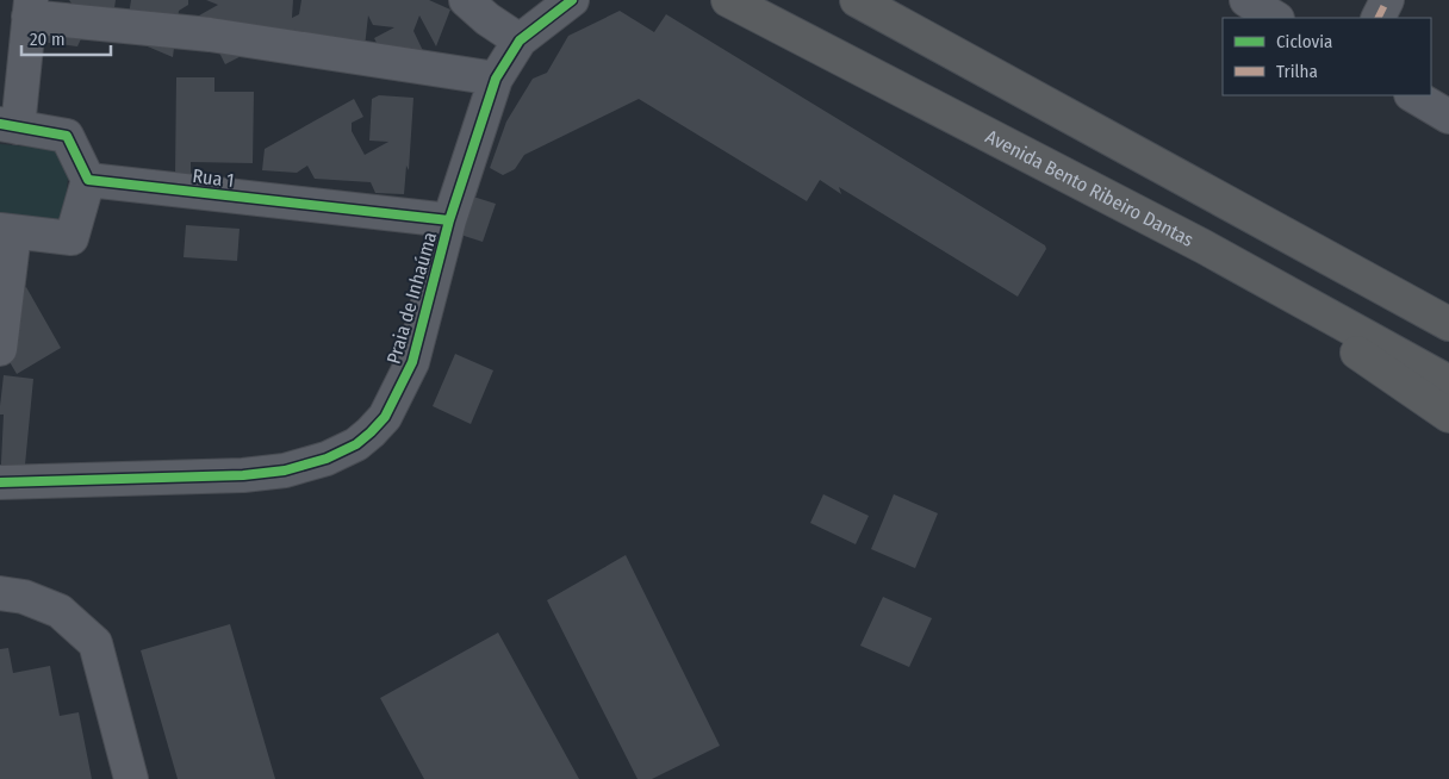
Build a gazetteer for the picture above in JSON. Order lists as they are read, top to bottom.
{
  "streets": {
    "highway": ["Avenida Bento Ribeiro Dantas"],
    "street": ["Rua 1", "Praia de Inhaúma"]
  },
  "crossings": [
    ["Rua 1", "Praia de Inhaúma"]
  ],
  "legend": ["Ciclovia", "Trilha"],
  "scale_bar": "20 m"
}
